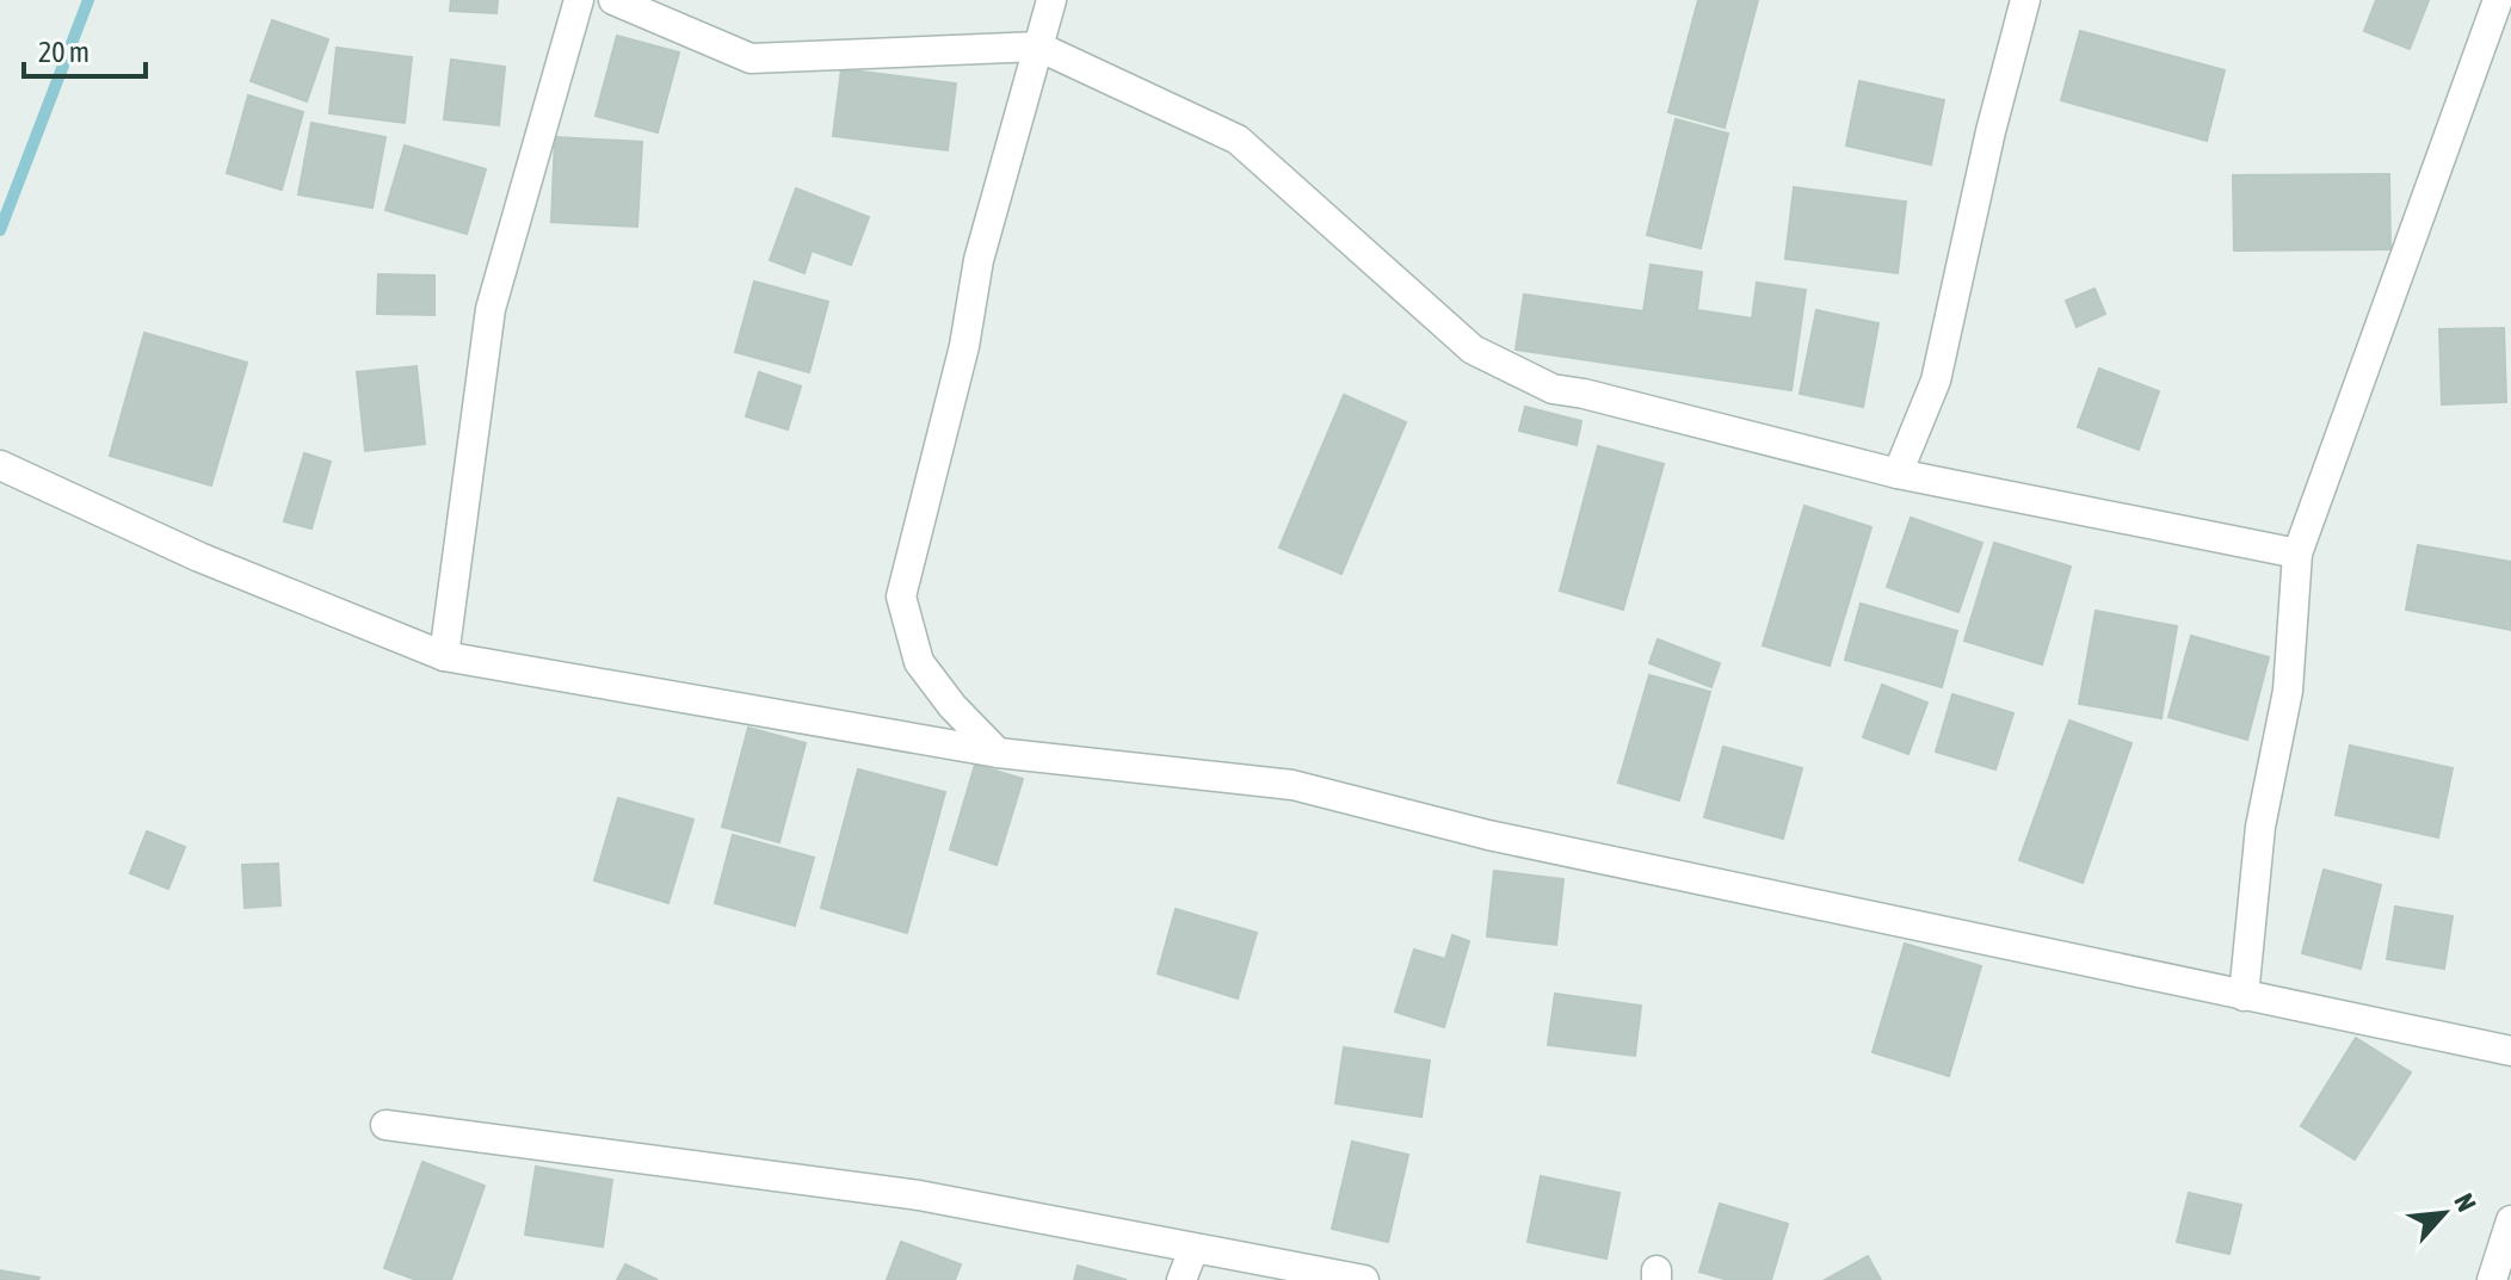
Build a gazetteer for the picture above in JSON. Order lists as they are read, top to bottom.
{
  "scale_bar": "20 m",
  "north": "top right"
}
